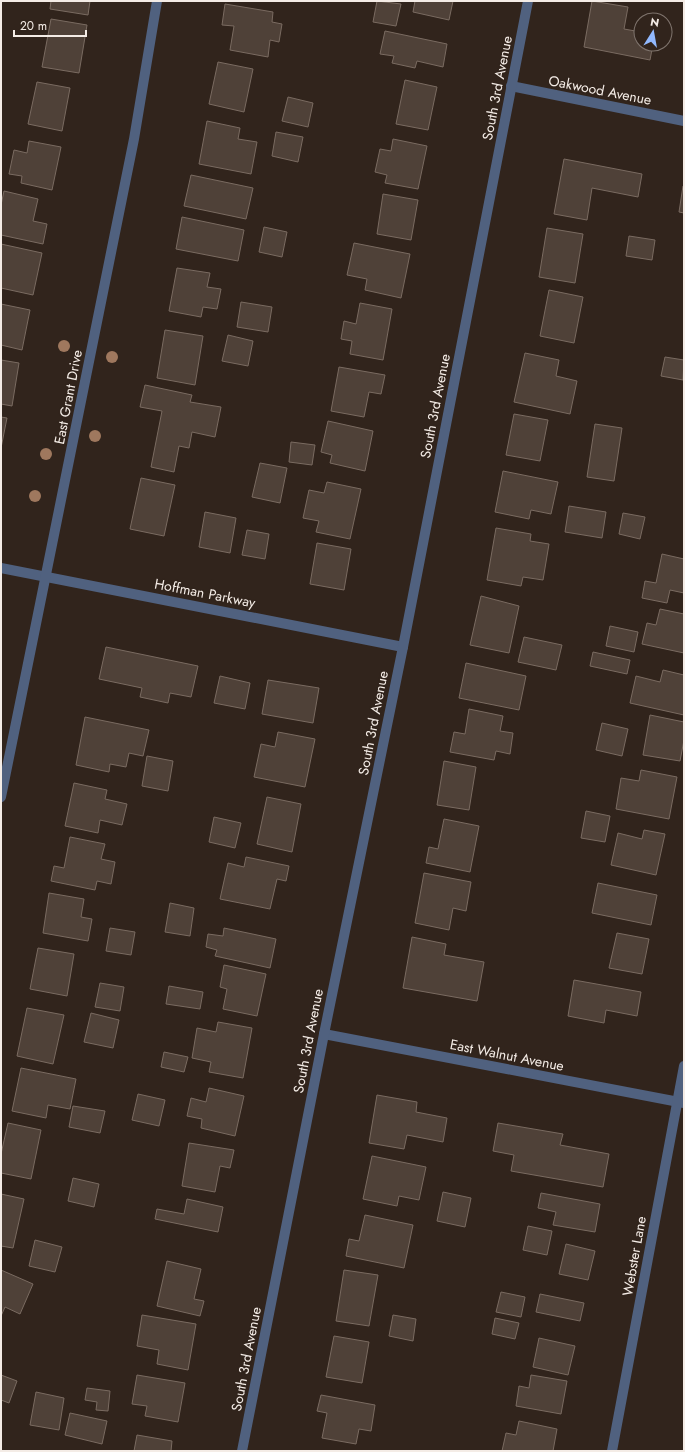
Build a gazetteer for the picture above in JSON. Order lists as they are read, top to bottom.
{
  "streets": {
    "street": [
      "South 3rd Avenue",
      "Oakwood Avenue",
      "East Grant Drive",
      "Hoffman Parkway",
      "East Walnut Avenue",
      "Webster Lane"
    ]
  },
  "crossings": [
    ["South 3rd Avenue", "Oakwood Avenue"],
    ["South 3rd Avenue", "Hoffman Parkway"],
    ["South 3rd Avenue", "East Walnut Avenue"],
    ["East Grant Drive", "Hoffman Parkway"],
    ["East Walnut Avenue", "Webster Lane"]
  ],
  "scale_bar": "20 m",
  "north": "top"
}
